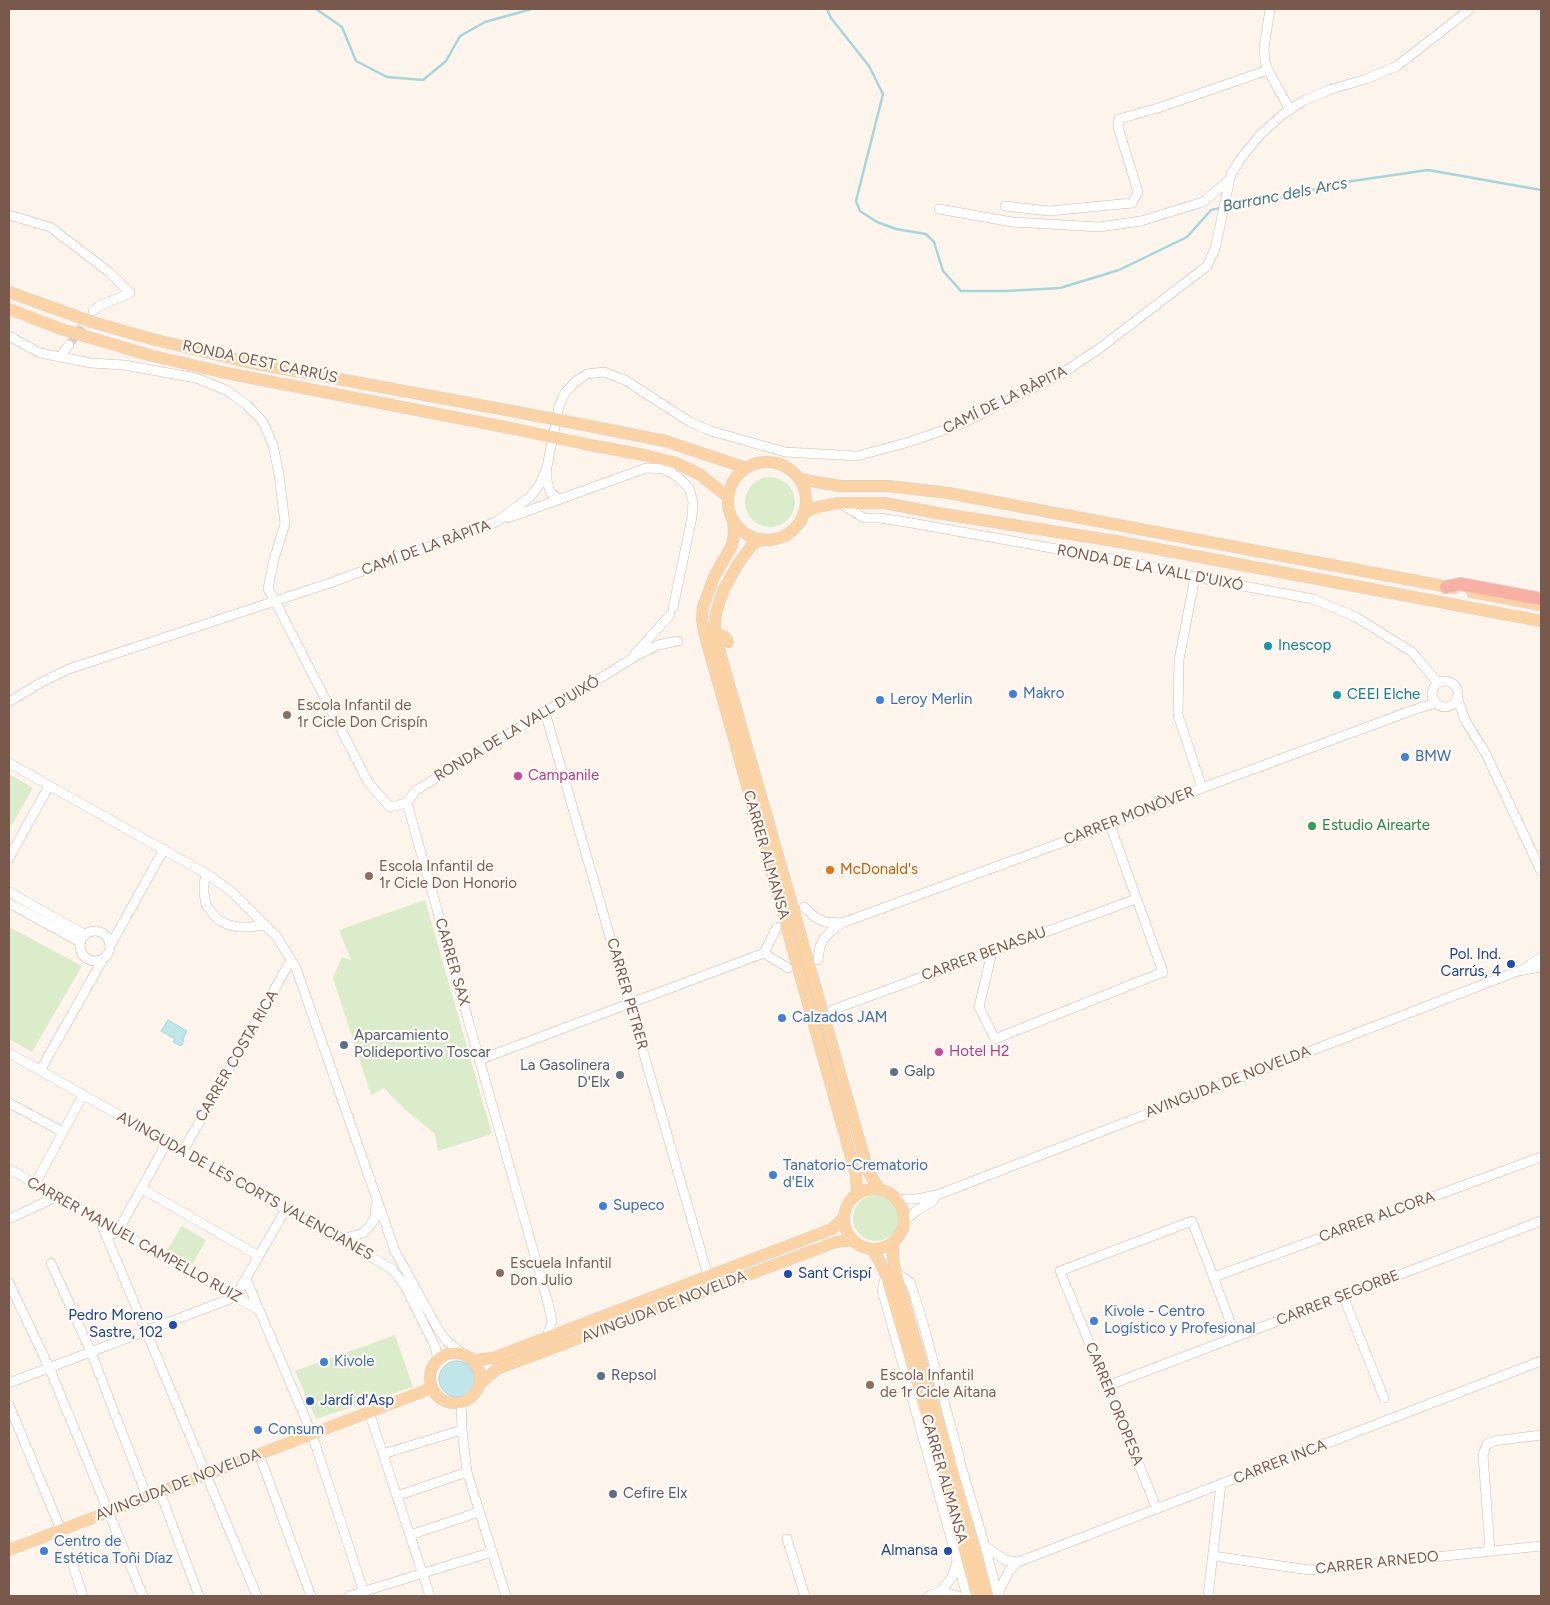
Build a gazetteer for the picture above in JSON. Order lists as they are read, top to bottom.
{
  "streets": {
    "main road": ["RONDA OEST CARRÚS", "CARRER ALMANSA", "AVINGUDA DE NOVELDA"],
    "street": [
      "CAMÍ DE LA RÀPITA",
      "RONDA DE LA VALL D'UIXÓ",
      "CARRER MONÒVER",
      "CARRER BENASAU",
      "CARRER SAX",
      "CARRER PETRER",
      "CARRER COSTA RICA",
      "AVINGUDA DE LES CORTS VALENCIANES",
      "CARRER ALCORA",
      "CARRER MANUEL CAMPELLO RUIZ",
      "CARRER SEGORBE",
      "CARRER OROPESA",
      "CARRER INCA",
      "CARRER ARNEDO"
    ]
  },
  "crossings": [
    ["RONDA OEST CARRÚS", "CARRER ALMANSA"],
    ["RONDA DE LA VALL D'UIXÓ", "CARRER MONÒVER"],
    ["RONDA DE LA VALL D'UIXÓ", "CARRER SAX"],
    ["RONDA DE LA VALL D'UIXÓ", "CARRER PETRER"],
    ["CARRER ALMANSA", "AVINGUDA DE NOVELDA"],
    ["CARRER SAX", "AVINGUDA DE NOVELDA"],
    ["CARRER PETRER", "AVINGUDA DE NOVELDA"],
    ["CARRER COSTA RICA", "AVINGUDA DE LES CORTS VALENCIANES"],
    ["AVINGUDA DE NOVELDA", "AVINGUDA DE LES CORTS VALENCIANES"],
    ["CARRER ALCORA", "CARRER OROPESA"],
    ["CARRER SEGORBE", "CARRER OROPESA"],
    ["CARRER OROPESA", "CARRER INCA"]
  ],
  "water": ["Barranc dels Arcs"],
  "places": [
    "Inescop",
    "Makro",
    "CEEI Elche",
    "Leroy Merlin",
    "Escola Infantil de 1r Cicle Don Crispín",
    "BMW",
    "Campanile",
    "Estudio Airearte",
    "McDonald's",
    "Escola Infantil de 1r Cicle Don Honorio",
    "Pol. Ind. Carrús, 4",
    "Calzados JAM",
    "Aparcamiento Polideportivo Toscar",
    "Hotel H2",
    "Galp",
    "La Gasolinera D'Elx",
    "Tanatorio-Crematorio d'Elx",
    "Supeco",
    "Escuela Infantil Don Julio",
    "Sant Crispí",
    "Kivole - Centro Logístico y Profesional",
    "Pedro Moreno Sastre, 102",
    "Kivole",
    "Repsol",
    "Escola Infantil de 1r Cicle Aitana",
    "Jardí d'Asp",
    "Consum",
    "Cefire Elx",
    "Centro de Estética Toñi Díaz",
    "Almansa"
  ]
}
